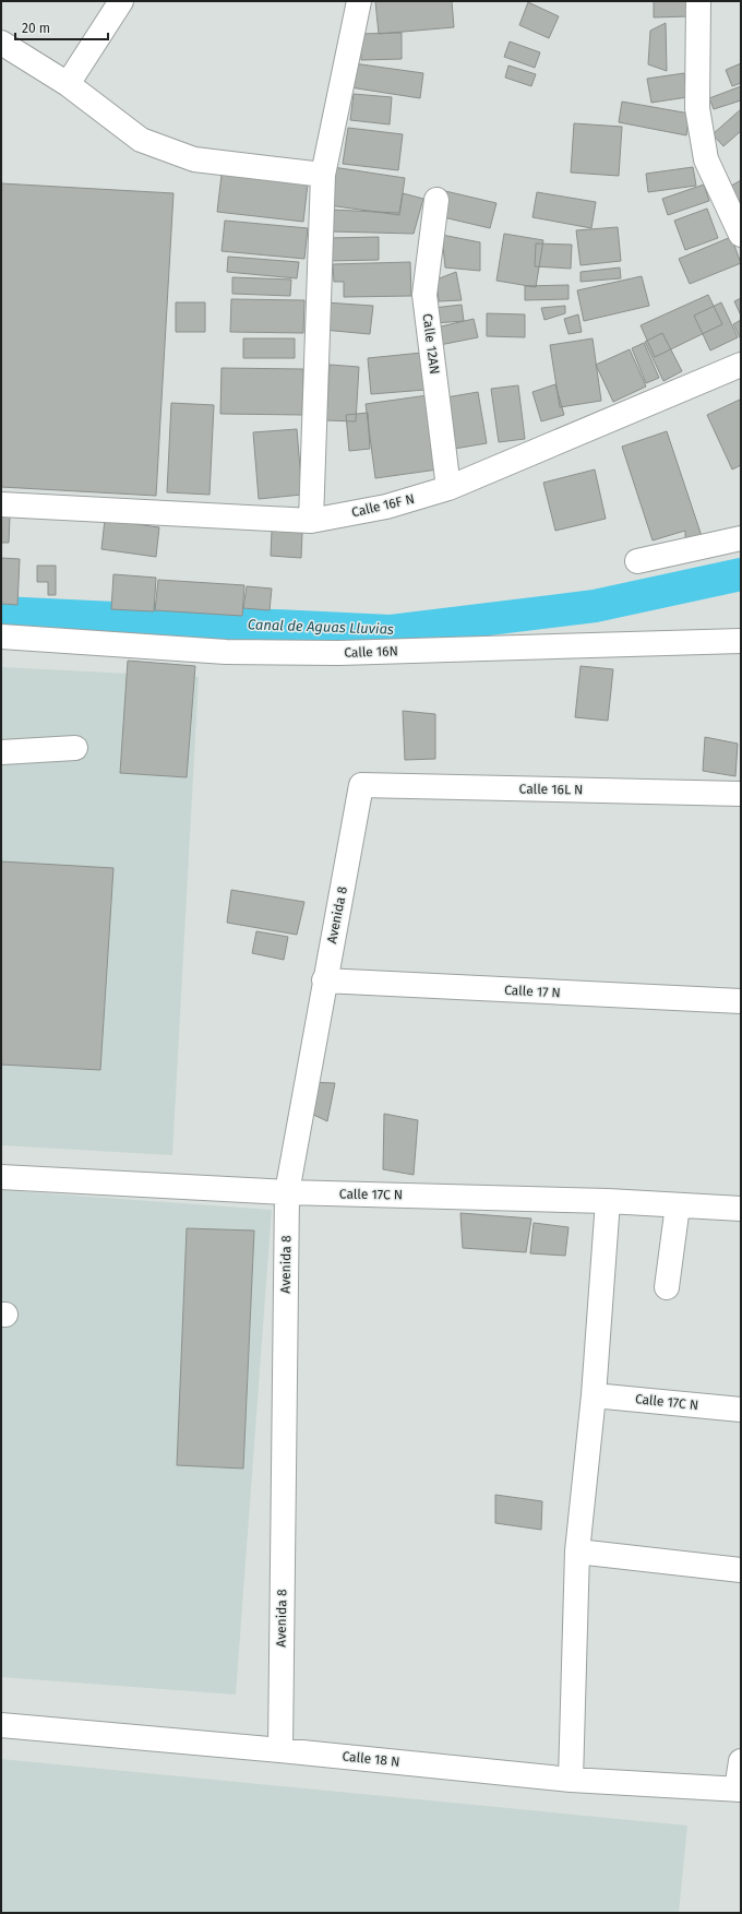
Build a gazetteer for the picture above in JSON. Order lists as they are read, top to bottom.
{
  "streets": {
    "street": [
      "Calle 12AN",
      "Calle 16F N",
      "Calle 16N",
      "Calle 16L N",
      "Avenida 8",
      "Calle 17 N",
      "Calle 17C N",
      "Calle 18 N"
    ]
  },
  "crossings": [
    ["Calle 12AN", "Calle 16F N"],
    ["Calle 16L N", "Avenida 8"],
    ["Avenida 8", "Calle 17 N"],
    ["Avenida 8", "Calle 17C N"],
    ["Avenida 8", "Calle 18 N"]
  ],
  "water": ["Canal de Aguas Lluvias"],
  "scale_bar": "20 m"
}
